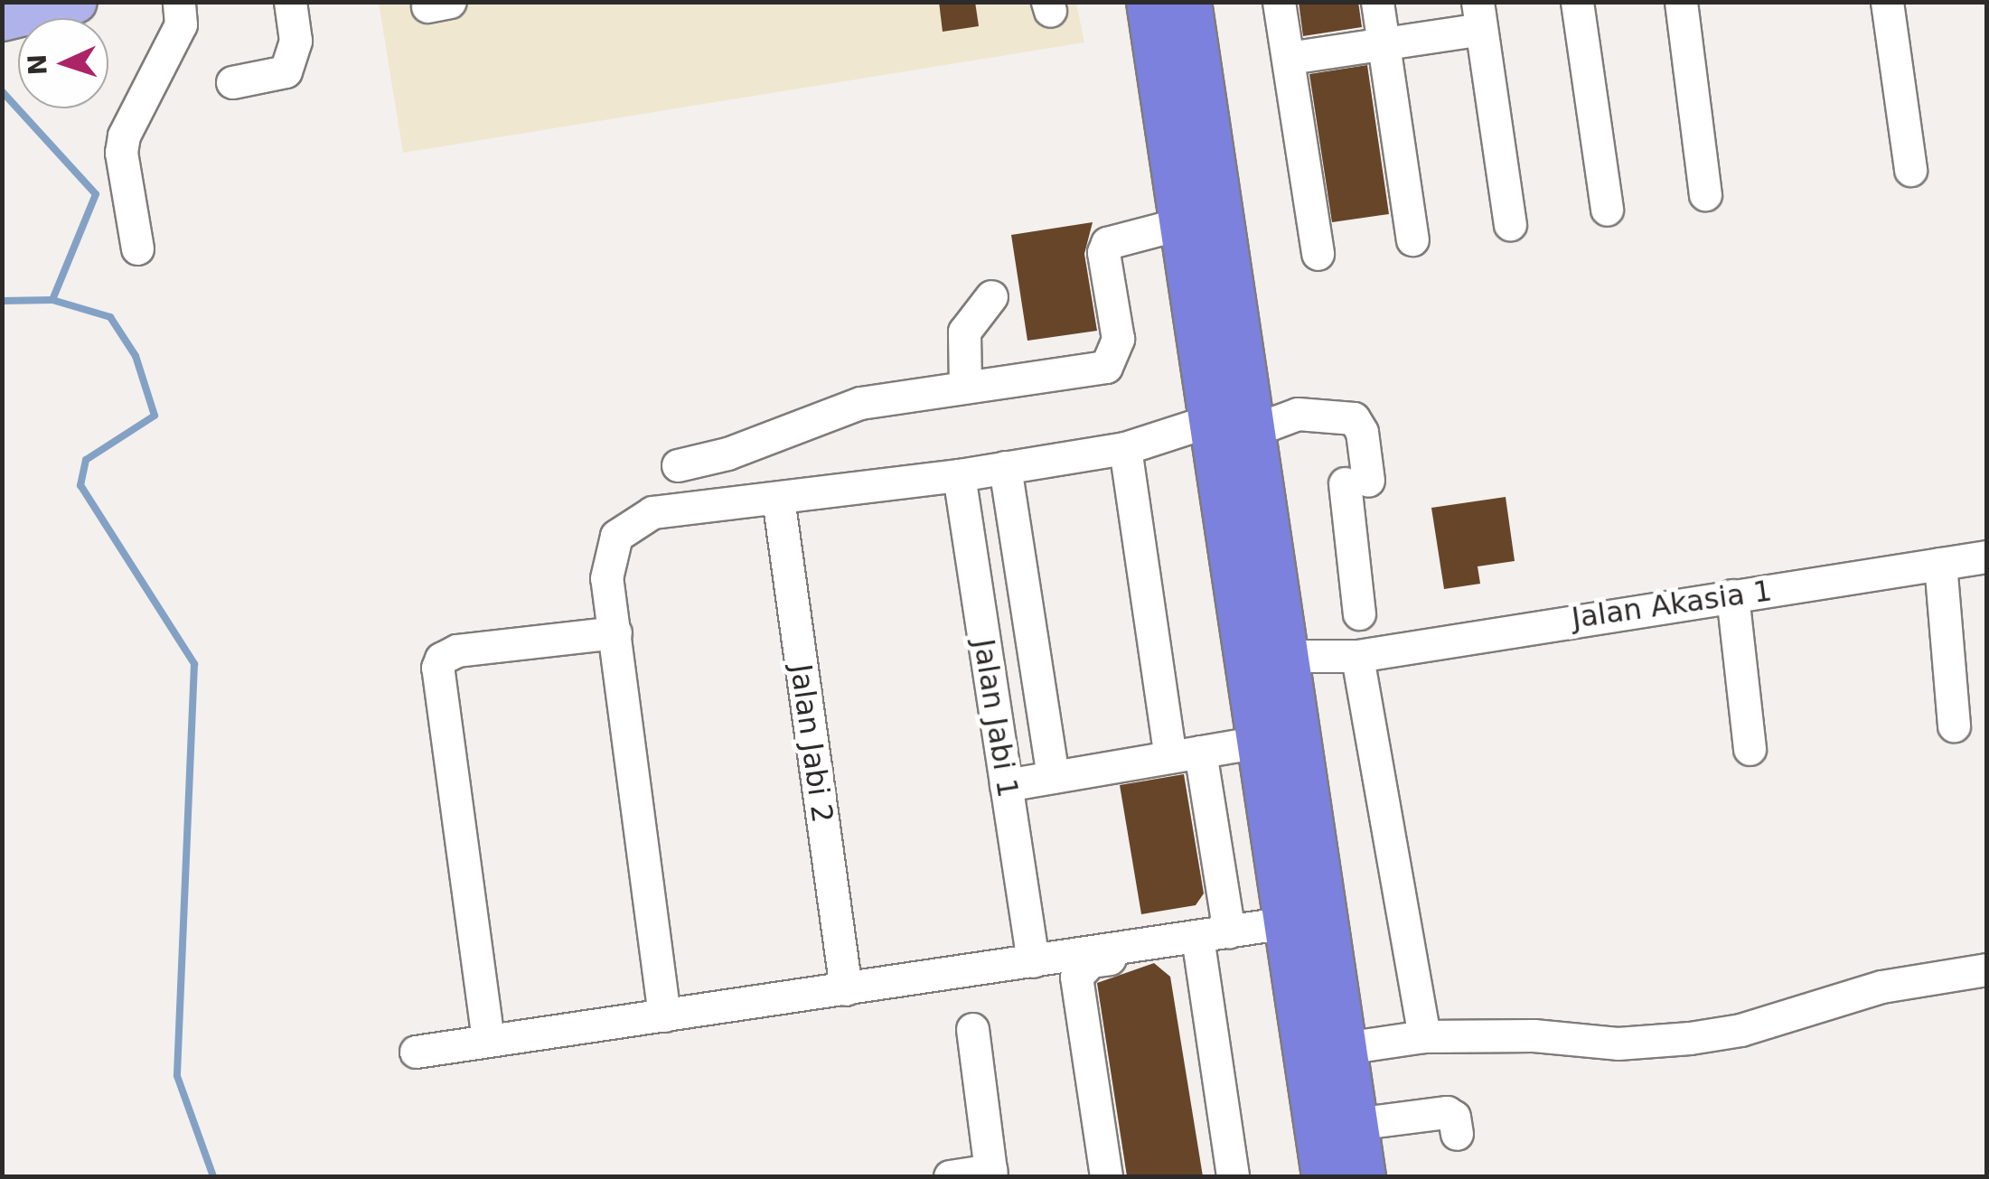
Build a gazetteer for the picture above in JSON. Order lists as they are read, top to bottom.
{
  "streets": {
    "street": ["Jalan Akasia 1", "Jalan Jabi 1", "Jalan Jabi 2"]
  },
  "north": "left"
}
